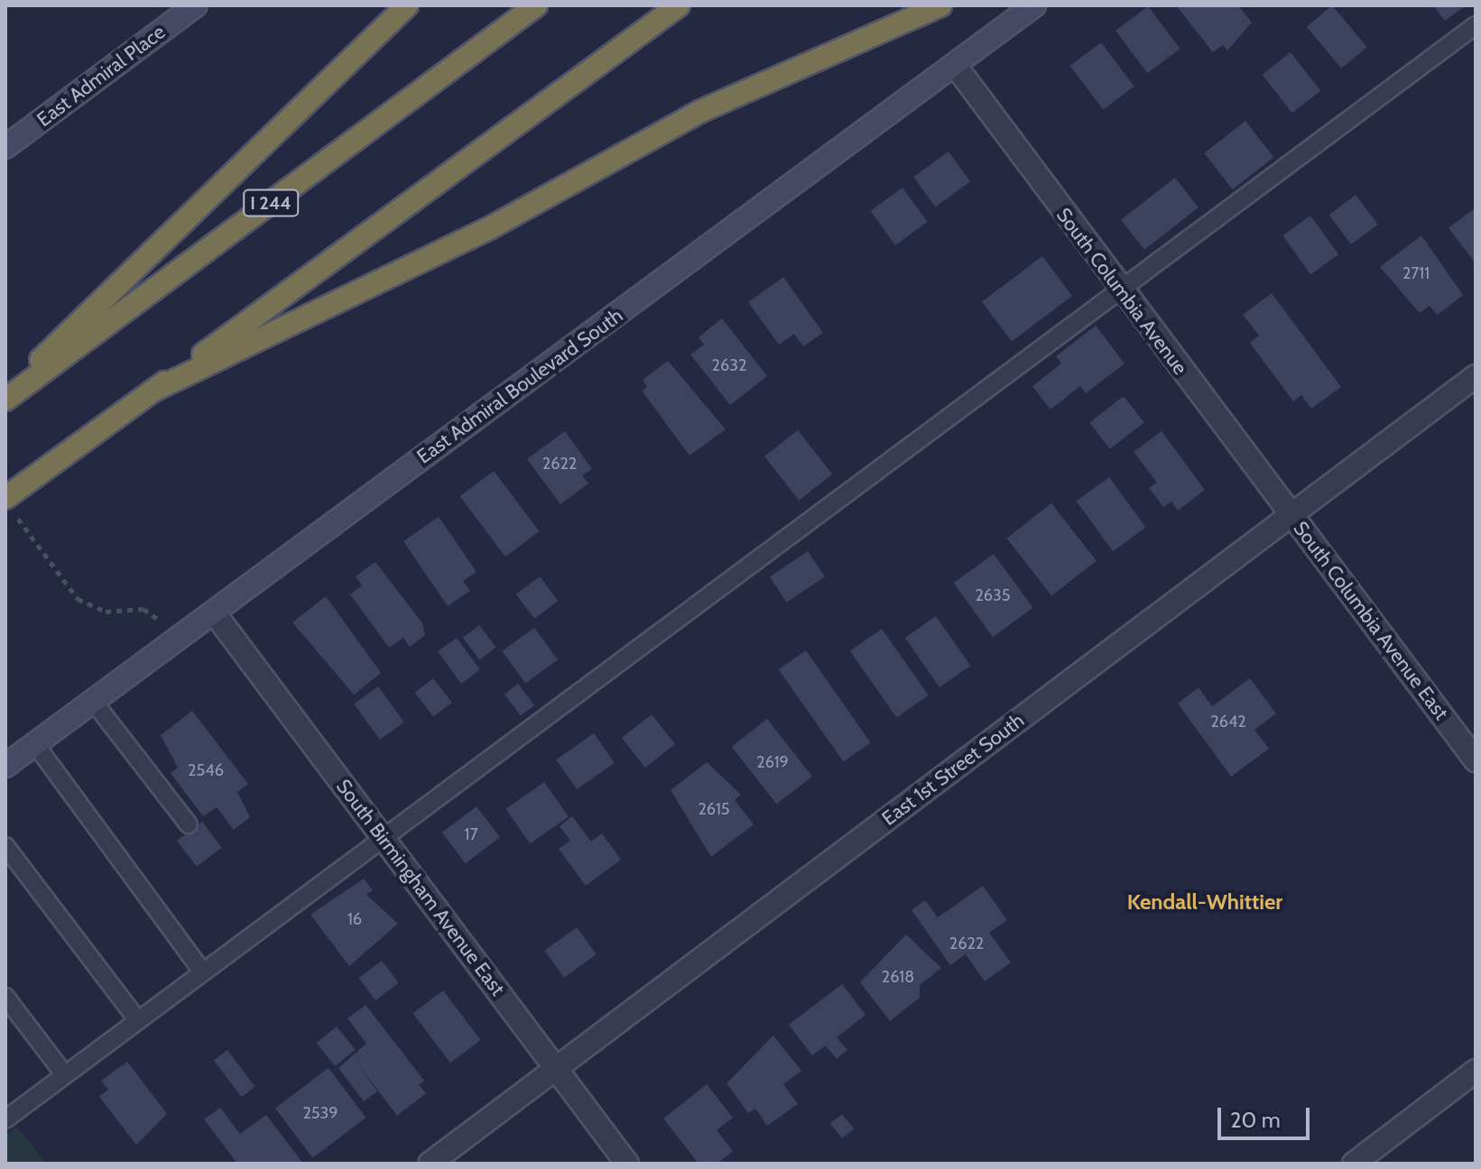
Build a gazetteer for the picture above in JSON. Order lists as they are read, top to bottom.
{
  "streets": {
    "highway": ["I 244"],
    "main road": ["East Admiral Place", "East Admiral Boulevard South"],
    "street": [
      "South Columbia Avenue",
      "South Columbia Avenue East",
      "East 1st Street South",
      "South Birmingham Avenue East"
    ]
  },
  "crossings": [
    ["South Columbia Avenue", "East Admiral Boulevard South"],
    ["South Columbia Avenue", "South Columbia Avenue East"],
    ["South Columbia Avenue", "East 1st Street South"],
    ["East Admiral Boulevard South", "South Birmingham Avenue East"],
    ["South Columbia Avenue East", "East 1st Street South"],
    ["East 1st Street South", "South Birmingham Avenue East"]
  ],
  "districts": ["Kendall-Whittier"],
  "house_numbers": [
    "2711",
    "2632",
    "2622",
    "2635",
    "2642",
    "2619",
    "2546",
    "2615",
    "17",
    "16",
    "2622",
    "2618",
    "2539"
  ],
  "scale_bar": "20 m"
}
